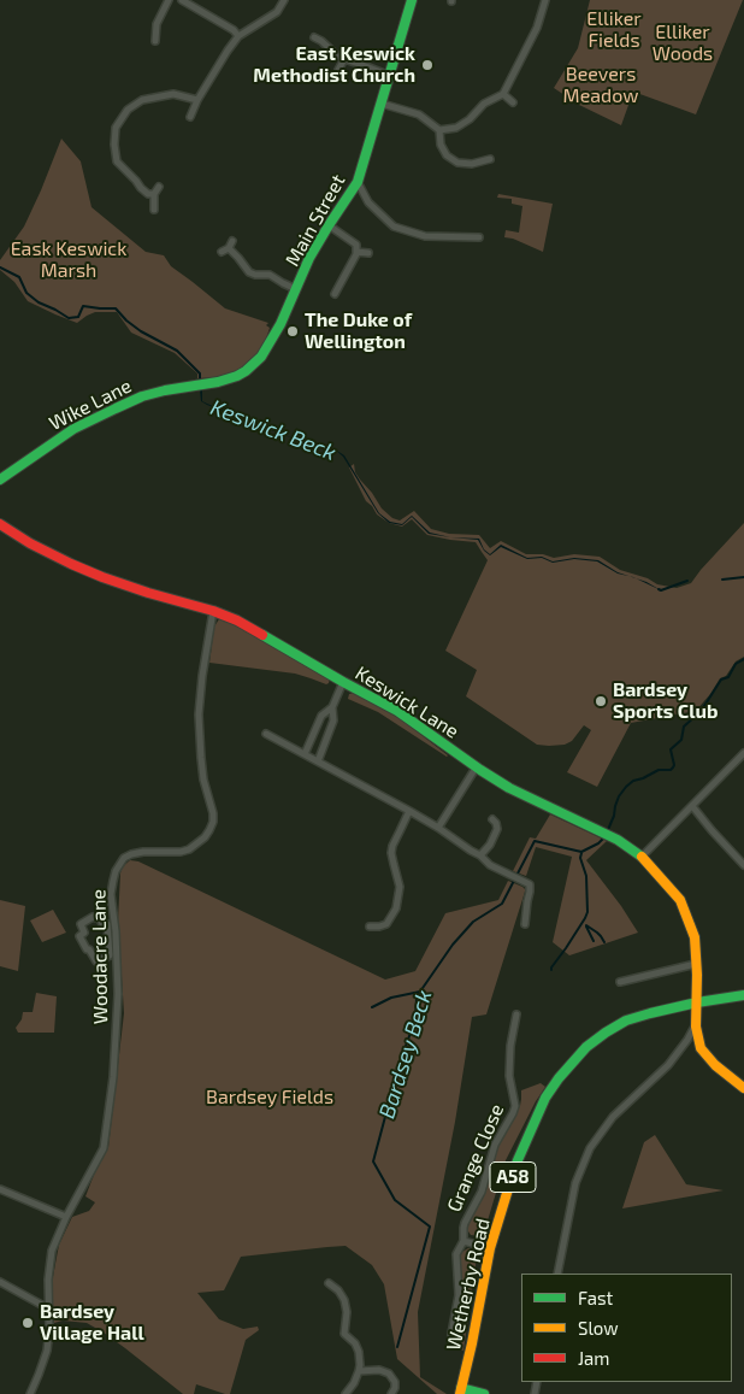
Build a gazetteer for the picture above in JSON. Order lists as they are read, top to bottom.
{
  "streets": {
    "street": [
      "Main Street",
      "Wike Lane",
      "Keswick Lane",
      "Woodacre Lane",
      "Grange Close",
      "A58",
      "Wetherby Road"
    ]
  },
  "crossings": [
    ["Main Street", "Wike Lane"],
    ["Keswick Lane", "Woodacre Lane"],
    ["Keswick Lane", "Wetherby Road"],
    ["Grange Close", "Wetherby Road"]
  ],
  "water": ["Keswick Beck", "Bardsey Beck"],
  "parks": [
    "Elliker Fields",
    "Elliker Woods",
    "Beevers Meadow",
    "Eask Keswick Marsh",
    "Bardsey Fields"
  ],
  "places": [
    "East Keswick Methodist Church",
    "The Duke of Wellington",
    "Bardsey Sports Club",
    "Bardsey Village Hall"
  ],
  "legend": ["Fast", "Slow", "Jam"]
}
